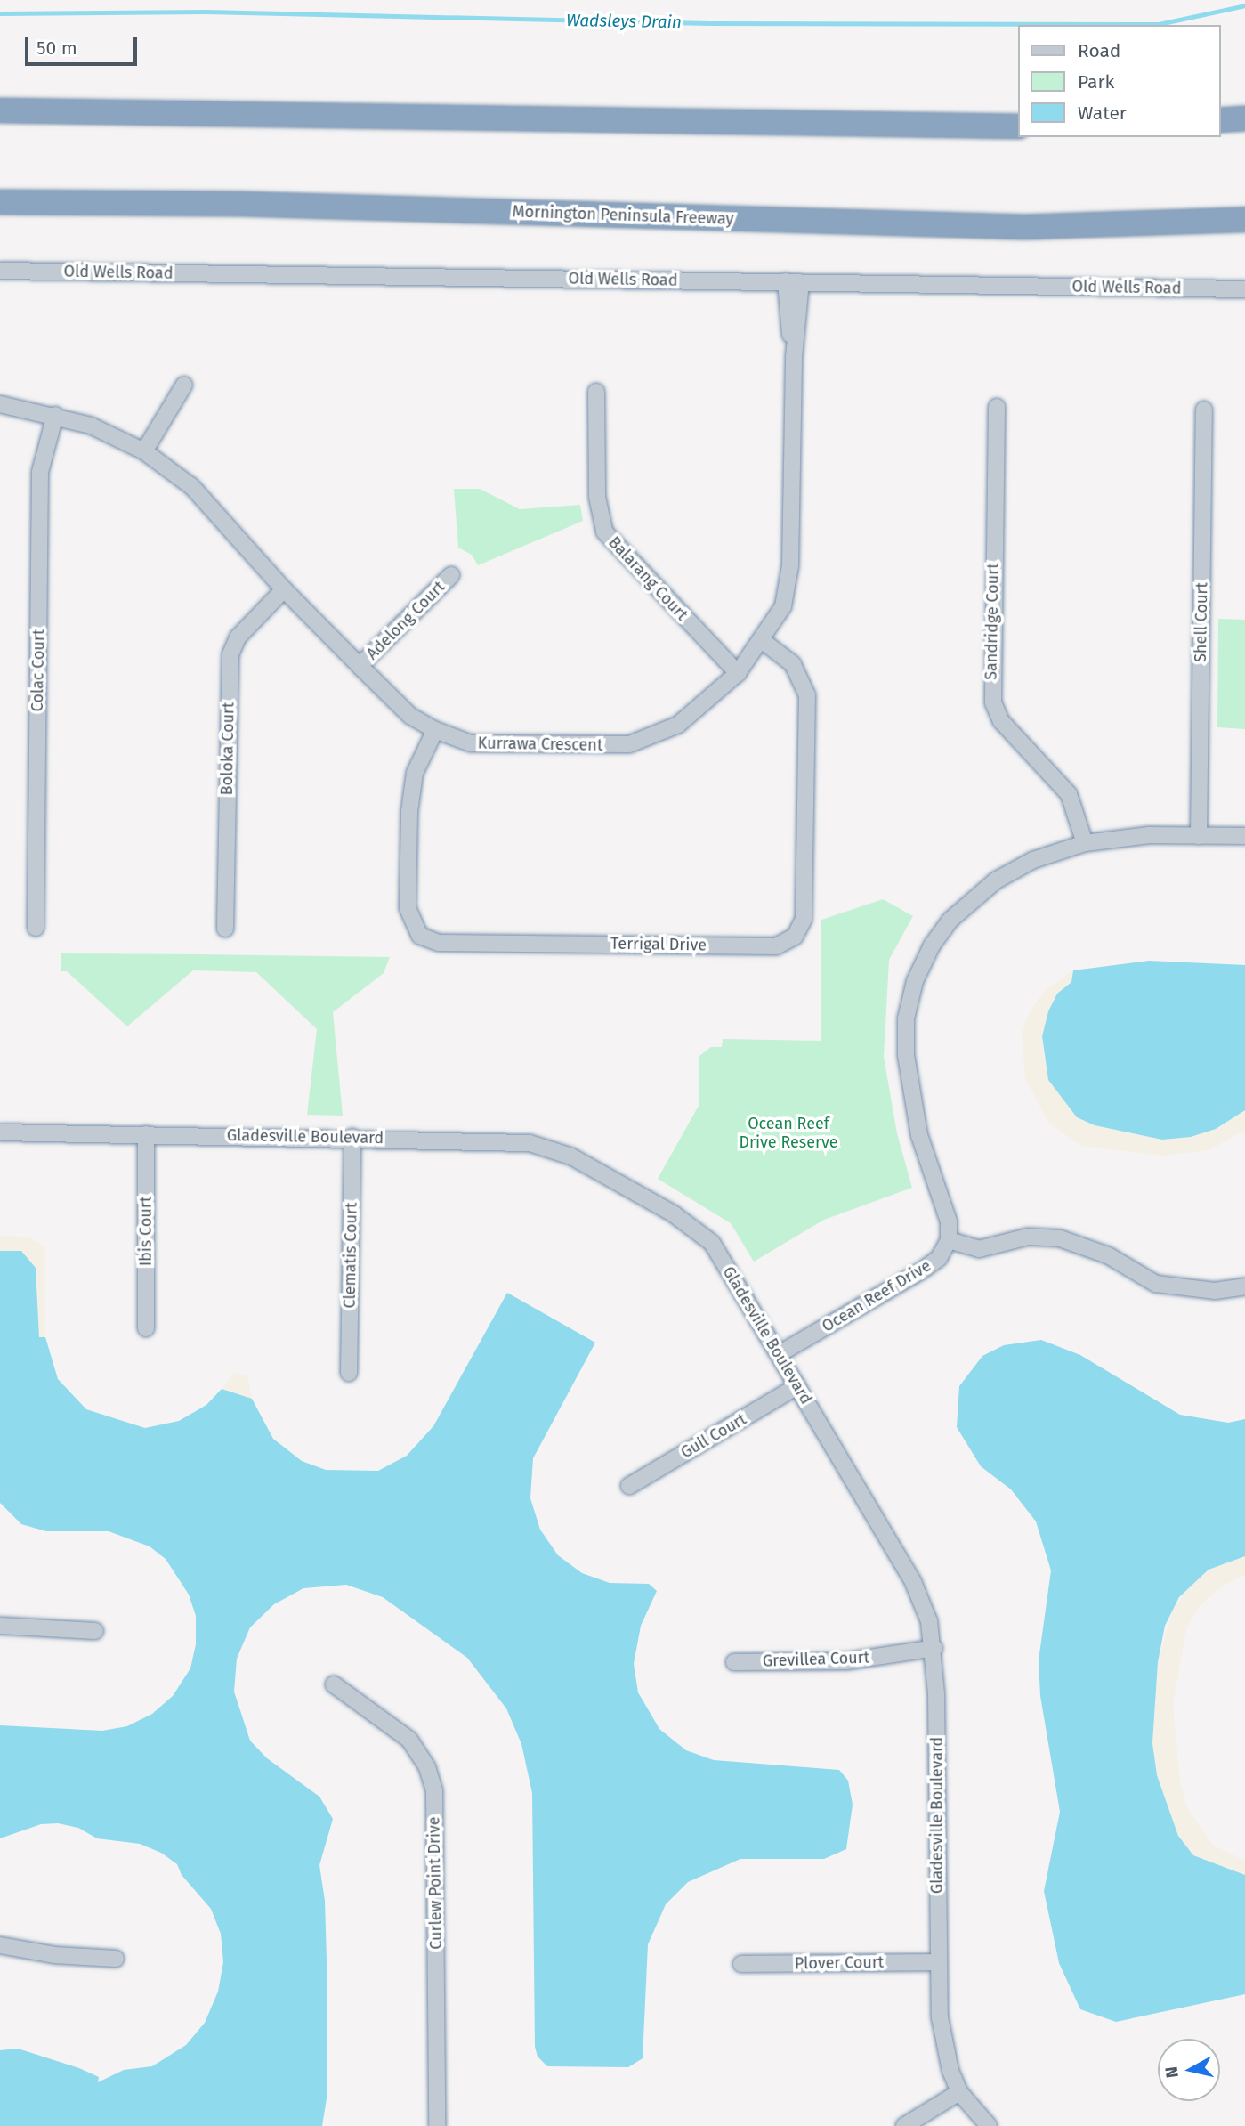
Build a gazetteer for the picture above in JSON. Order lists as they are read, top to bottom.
{
  "streets": {
    "highway": ["Mornington Peninsula Freeway"],
    "street": [
      "Old Wells Road",
      "Balarang Court",
      "Adelong Court",
      "Sandridge Court",
      "Shell Court",
      "Colac Court",
      "Kurrawa Crescent",
      "Boloka Court",
      "Terrigal Drive",
      "Gladesville Boulevard",
      "Ibis Court",
      "Clematis Court",
      "Ocean Reef Drive",
      "Gull Court",
      "Grevillea Court",
      "Curlew Point Drive",
      "Plover Court"
    ]
  },
  "crossings": [
    ["Old Wells Road", "Kurrawa Crescent"],
    ["Balarang Court", "Kurrawa Crescent"],
    ["Adelong Court", "Kurrawa Crescent"],
    ["Colac Court", "Kurrawa Crescent"],
    ["Kurrawa Crescent", "Boloka Court"],
    ["Kurrawa Crescent", "Terrigal Drive"],
    ["Gladesville Boulevard", "Ibis Court"],
    ["Gladesville Boulevard", "Clematis Court"],
    ["Gladesville Boulevard", "Ocean Reef Drive"],
    ["Gladesville Boulevard", "Gull Court"],
    ["Gladesville Boulevard", "Grevillea Court"],
    ["Gladesville Boulevard", "Plover Court"]
  ],
  "water": ["Wadsleys Drain"],
  "parks": ["Ocean Reef Drive Reserve"],
  "legend": ["Road", "Park", "Water"],
  "scale_bar": "50 m",
  "north": "left"
}
